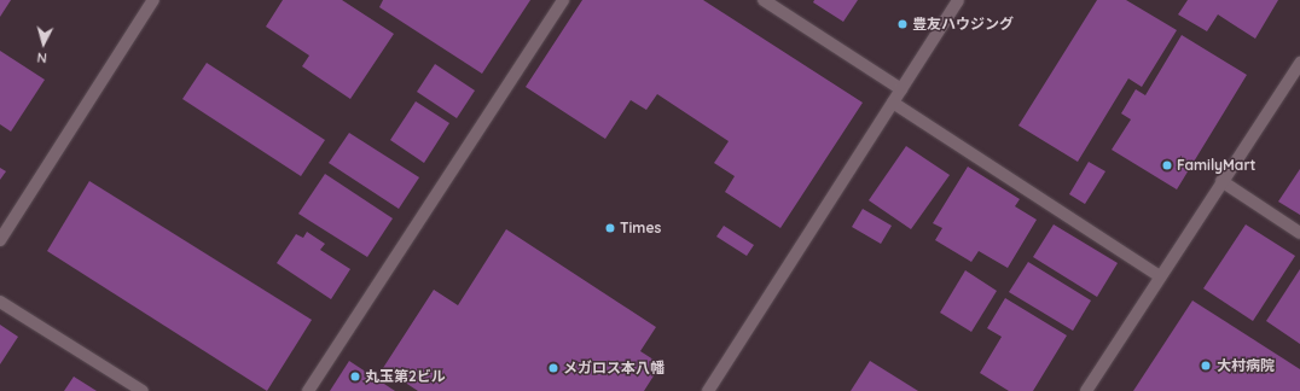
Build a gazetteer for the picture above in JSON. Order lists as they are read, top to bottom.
{
  "places": [
    "豊友ハウジング",
    "FamilyMart",
    "Times",
    "大村病院",
    "メガロス本八幡",
    "丸玉第2ビル"
  ],
  "north": "bottom"
}
